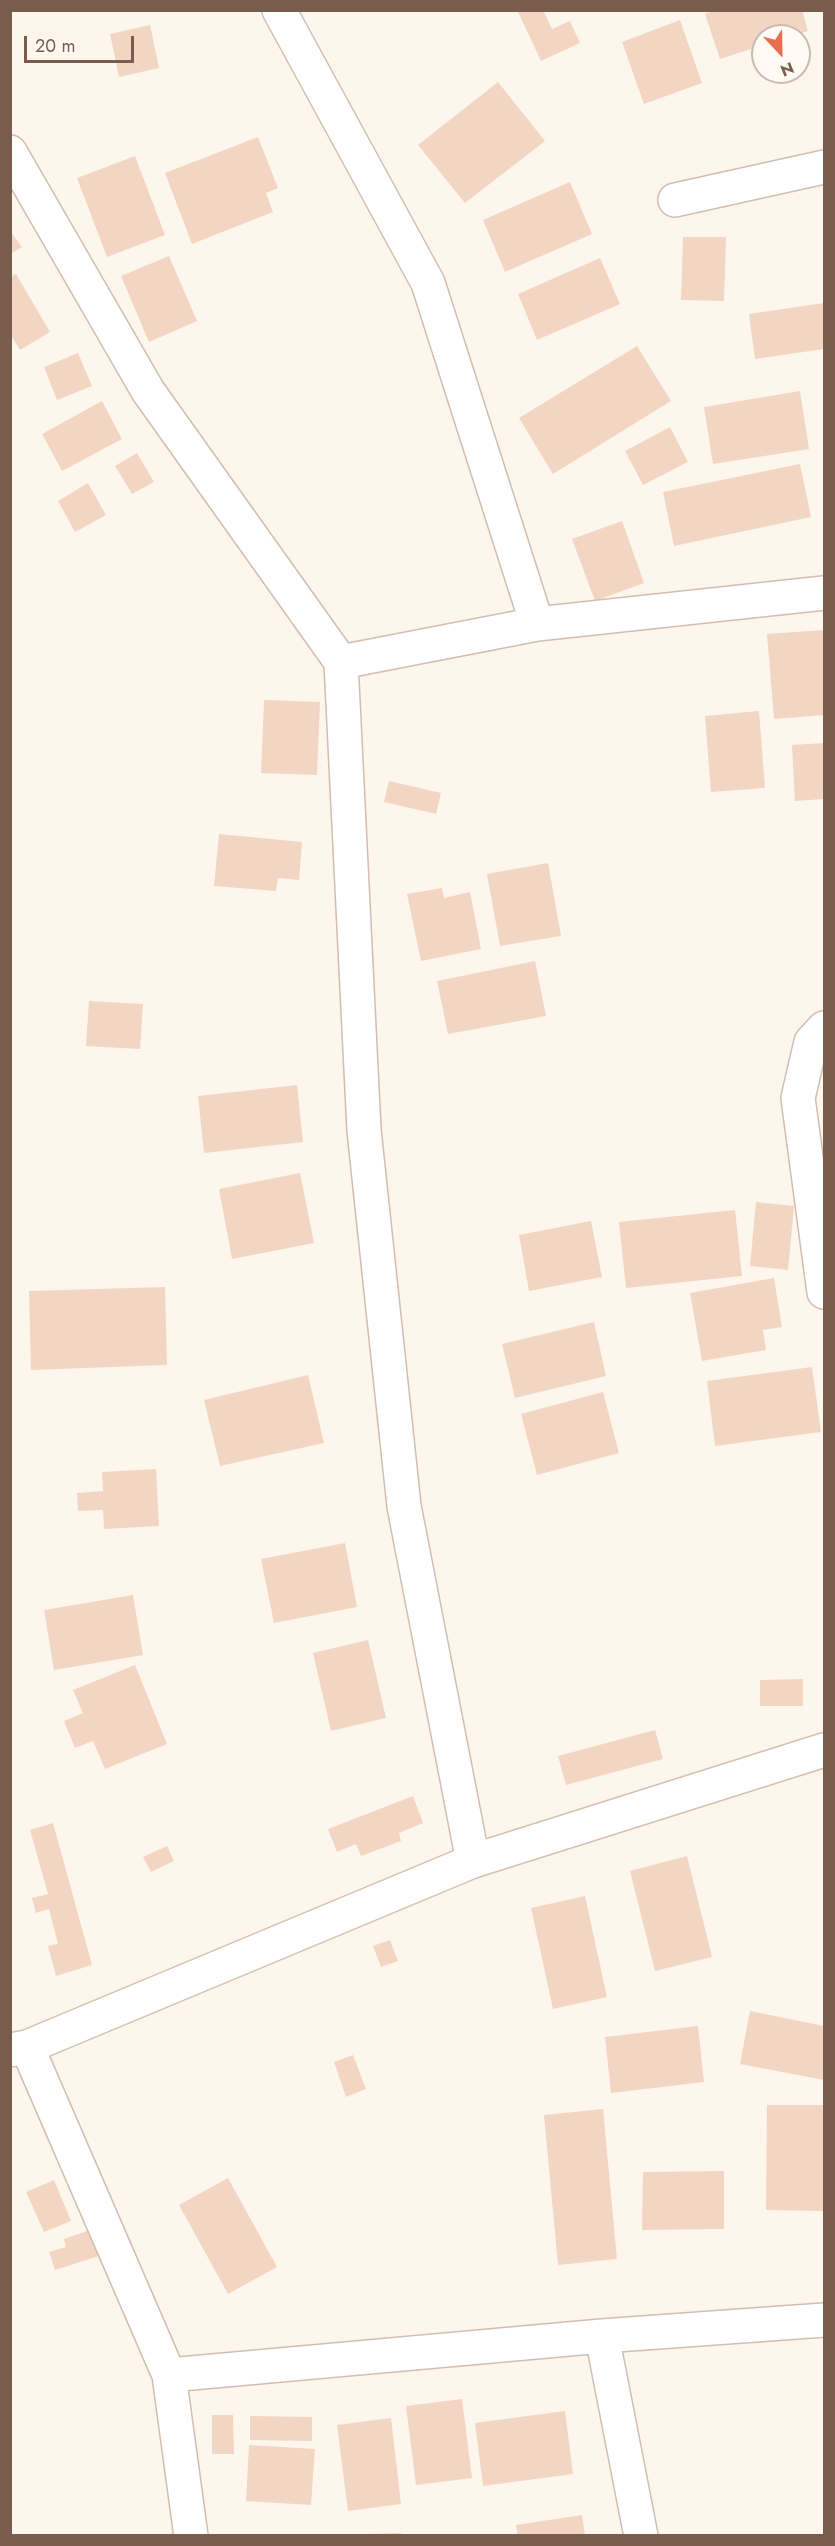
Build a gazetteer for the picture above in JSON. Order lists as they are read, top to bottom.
{
  "scale_bar": "20 m",
  "north": "bottom"
}
